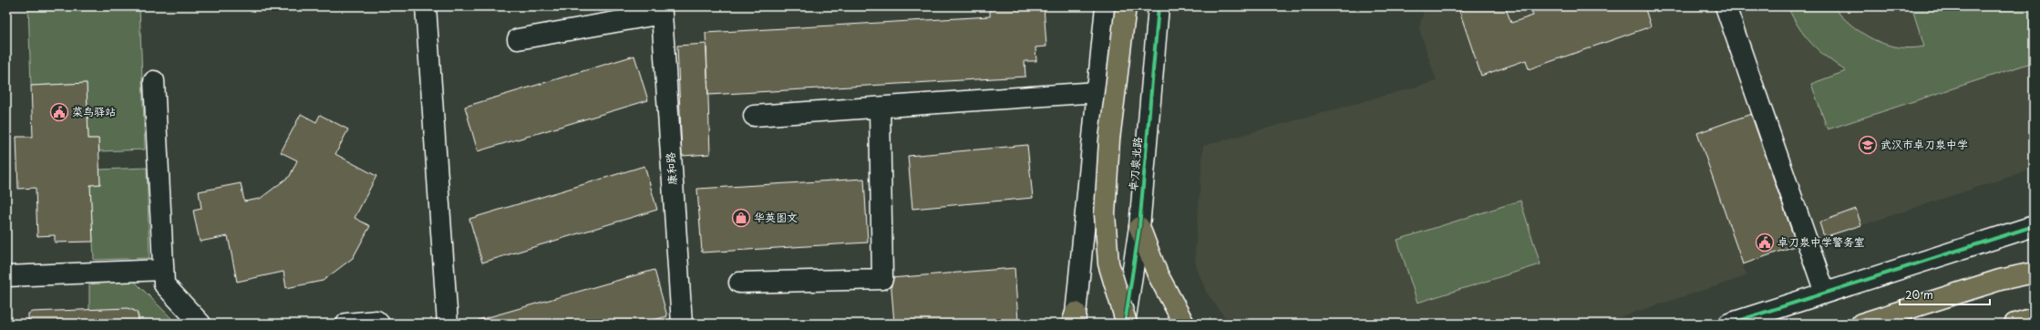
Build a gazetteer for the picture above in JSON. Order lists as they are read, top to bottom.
{
  "streets": {
    "street": ["卓刀泉北路", "康和路"]
  },
  "places": {
    "public building": ["菜鸟驿站", "卓刀泉中学警务室"],
    "school or university": ["武汉市卓刀泉中学"],
    "shop": ["华英图文"]
  },
  "scale_bar": "20 m"
}
